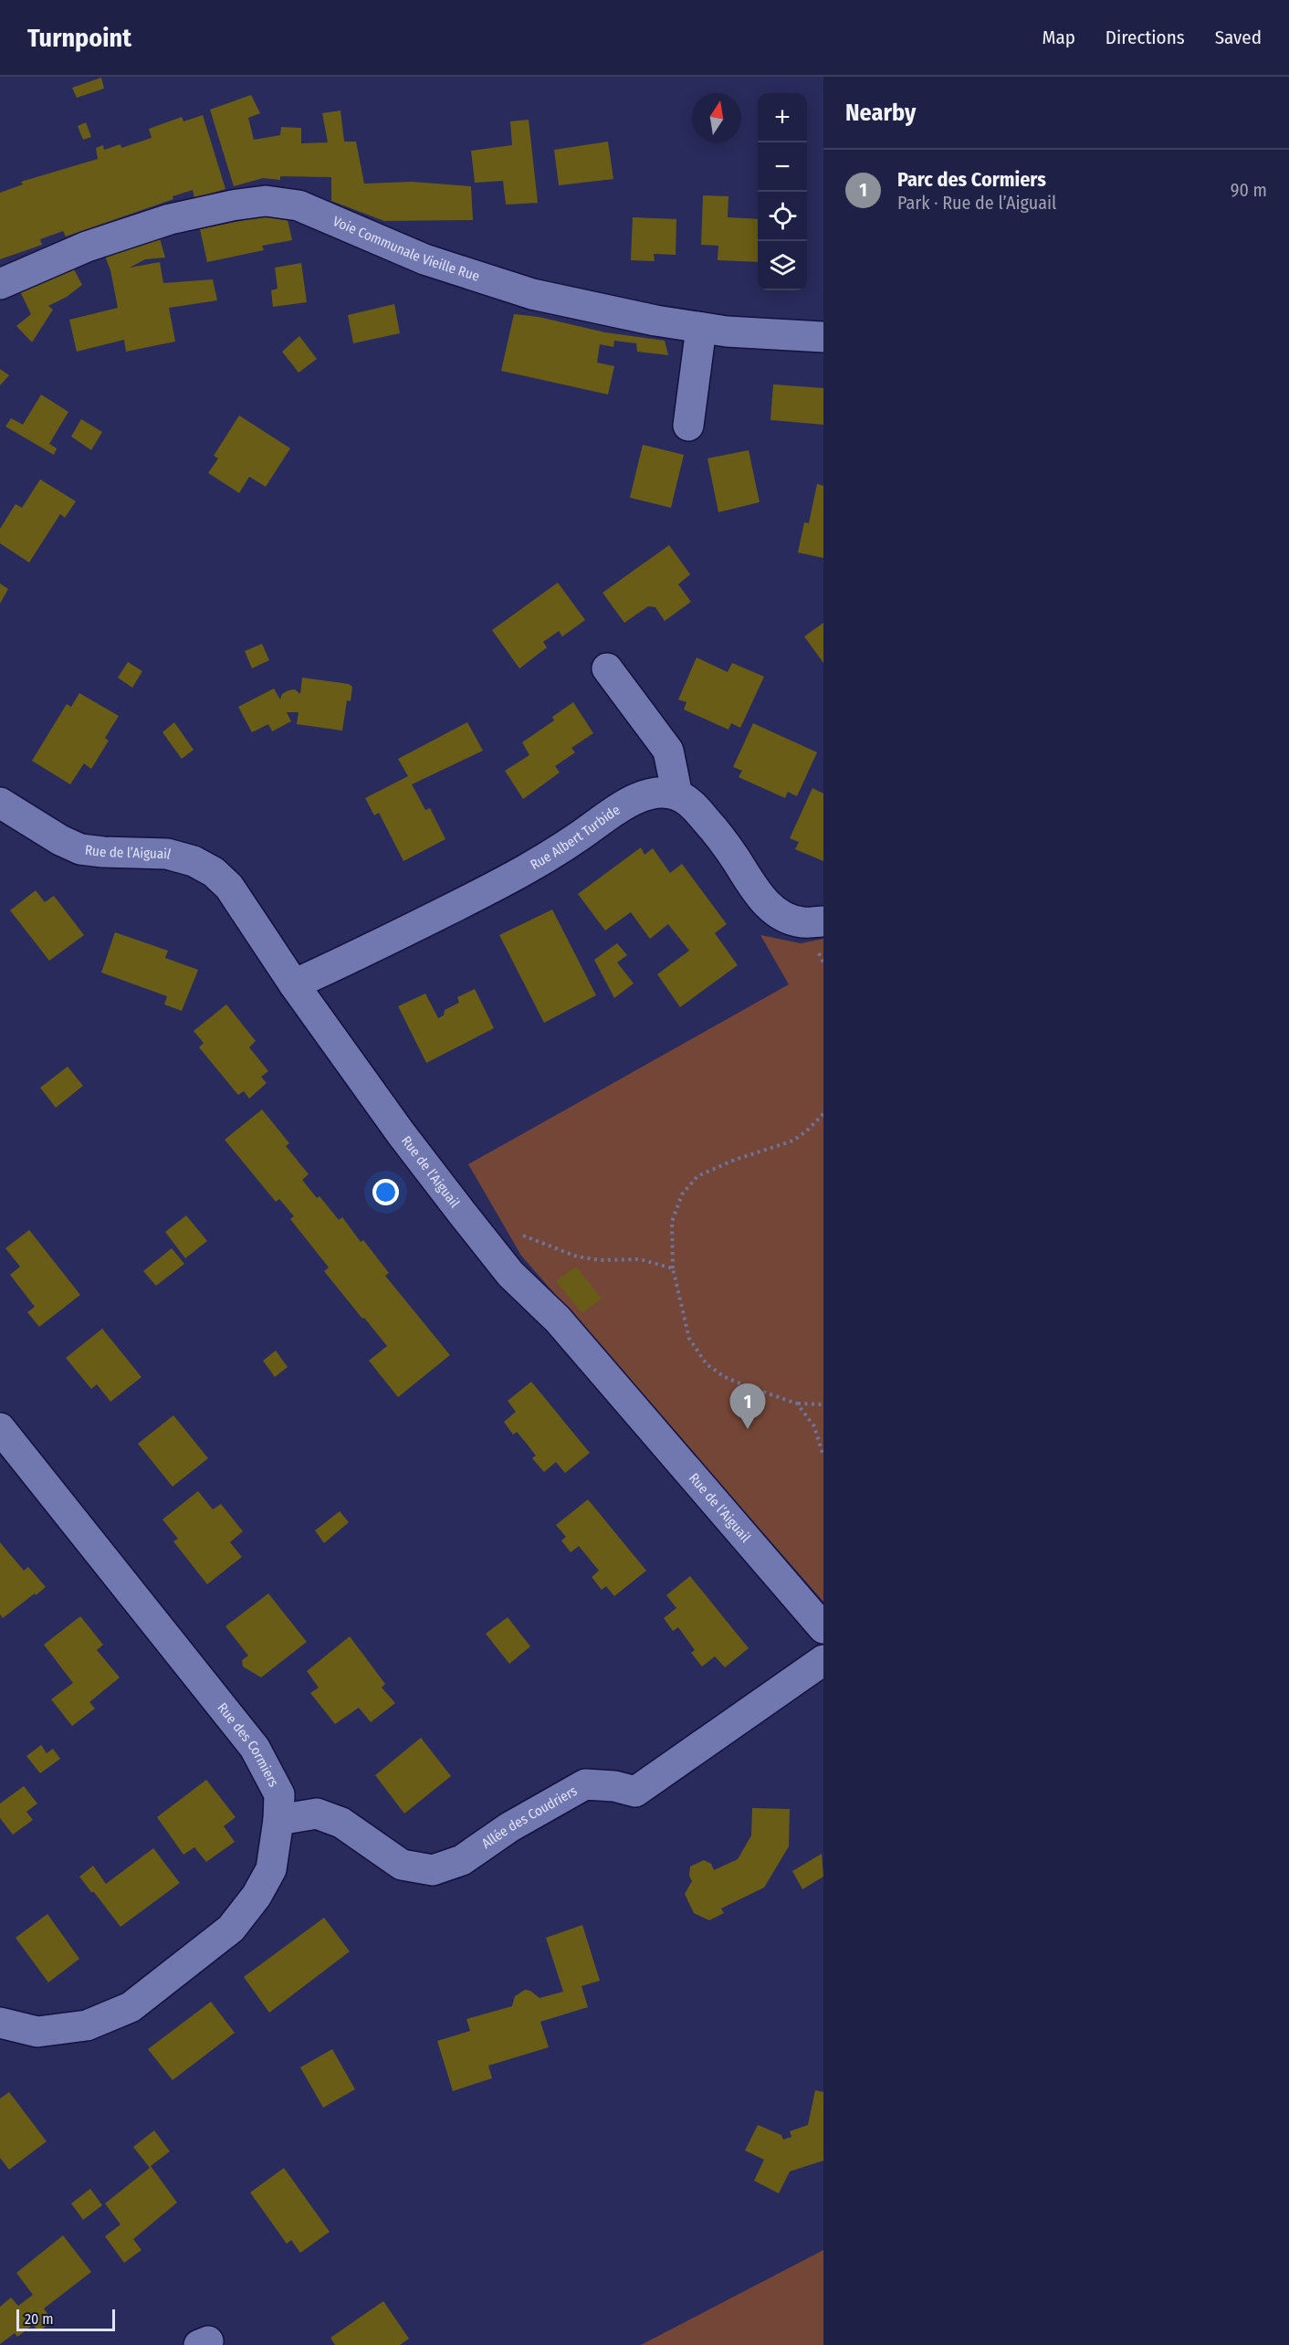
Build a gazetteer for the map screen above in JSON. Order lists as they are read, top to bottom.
{
  "streets": {
    "street": [
      "Voie Communale Vieille Rue",
      "Rue Albert Turbide",
      "Rue de l’Aiguail",
      "Rue des Cormiers",
      "Allée des Coudriers"
    ]
  },
  "crossings": [
    ["Rue Albert Turbide", "Rue de l’Aiguail"],
    ["Rue des Cormiers", "Allée des Coudriers"]
  ],
  "scale_bar": "20 m",
  "north": "top",
  "page": {
    "header": "Turnpoint",
    "nav": ["Map", "Directions", "Saved"],
    "heading": "Nearby",
    "map_buttons": ["+", "−"],
    "list": [
      {
        "mark": "1",
        "name": "Parc des Cormiers",
        "note": "Park · Rue de l’Aiguail",
        "value": "90 m"
      }
    ],
    "pins": "1",
    "scale": "20 m"
  }
}
